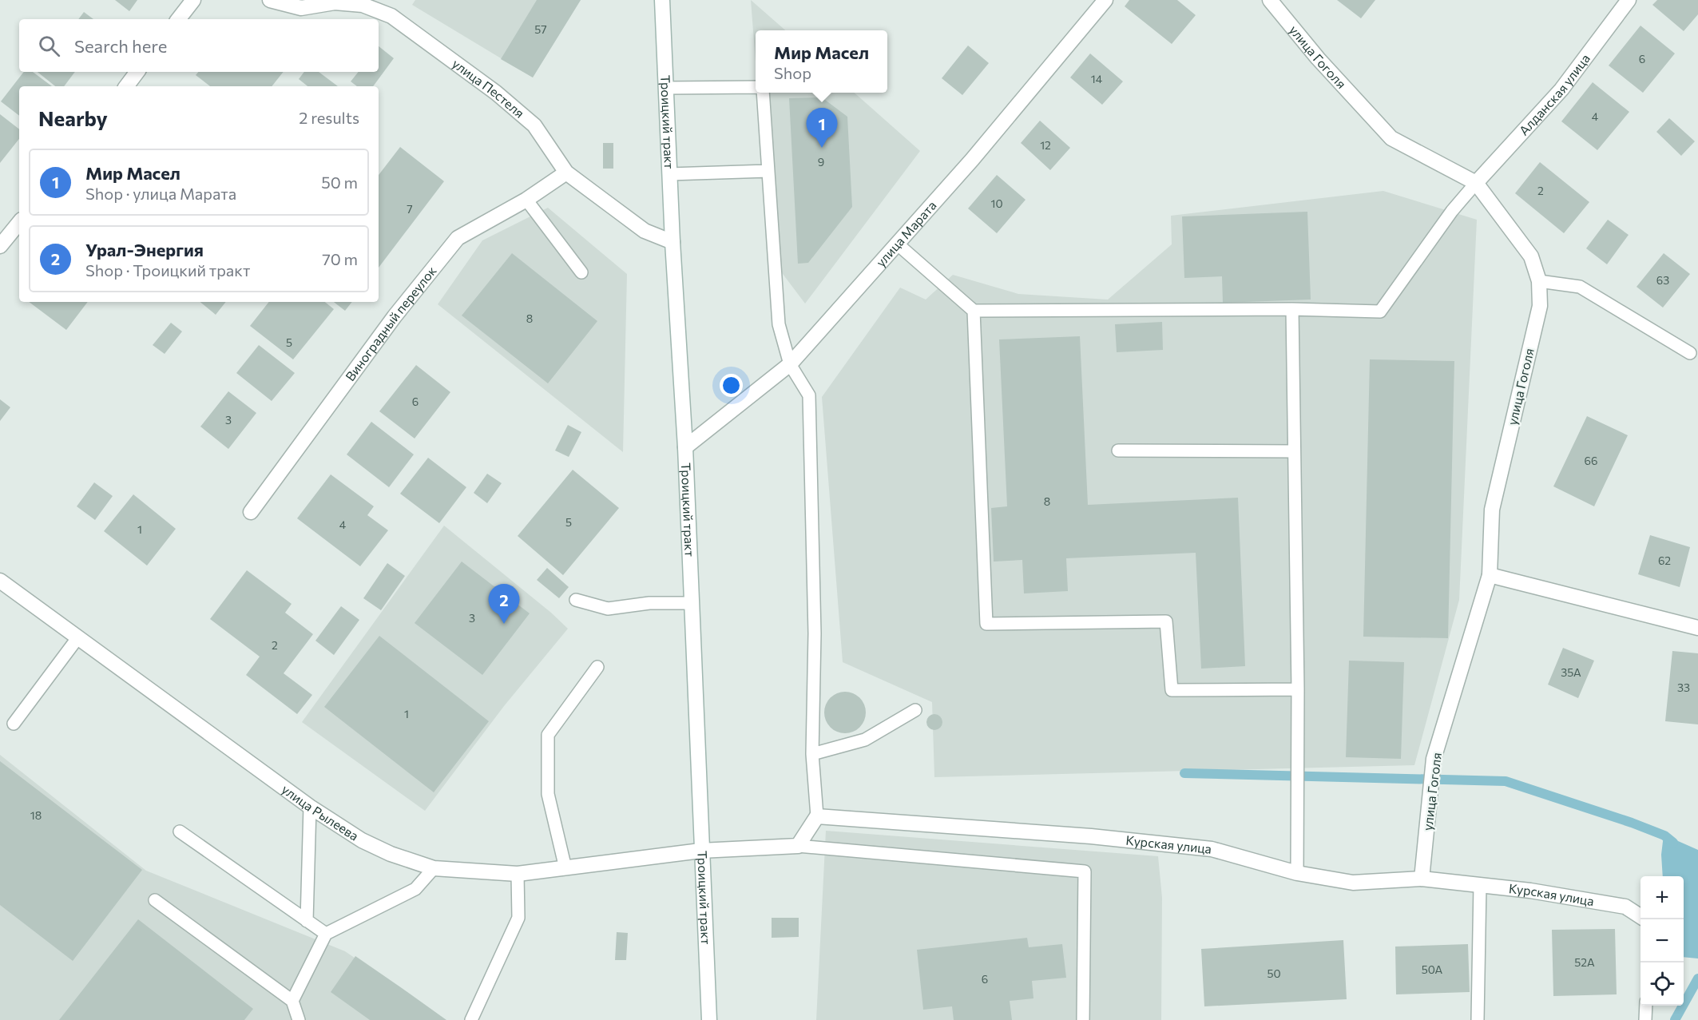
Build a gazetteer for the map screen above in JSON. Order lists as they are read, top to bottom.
{
  "streets": {
    "street": [
      "улица Гоголя",
      "улица Пестеля",
      "Алданская улица",
      "Троицкий тракт",
      "улица Марата",
      "Виноградный переулок",
      "улица Рылеева",
      "Курская улица"
    ]
  },
  "crossings": [
    ["улица Гоголя", "Алданская улица"],
    ["улица Гоголя", "Курская улица"],
    ["улица Пестеля", "Троицкий тракт"],
    ["улица Пестеля", "Виноградный переулок"],
    ["Троицкий тракт", "улица Марата"],
    ["Троицкий тракт", "улица Рылеева"]
  ],
  "house_numbers": [
    "57",
    "6",
    "14",
    "4",
    "12",
    "9",
    "2",
    "10",
    "7",
    "63",
    "8",
    "5",
    "6",
    "3",
    "66",
    "8",
    "5",
    "4",
    "1",
    "62",
    "3",
    "2",
    "35А",
    "33",
    "1",
    "18",
    "52А",
    "50А",
    "50",
    "6"
  ],
  "page": {
    "search": "Search here",
    "popup": ["Мир Масел", "Shop"],
    "heading": ["Nearby", "2 results"],
    "pins": ["1", "2"],
    "list": [
      {
        "mark": "1",
        "name": "Мир Масел",
        "note": "Shop · улица Марата",
        "value": "50 m"
      },
      {
        "mark": "2",
        "name": "Урал-Энергия",
        "note": "Shop · Троицкий тракт",
        "value": "70 m"
      }
    ],
    "map_buttons": ["+", "−"]
  }
}
